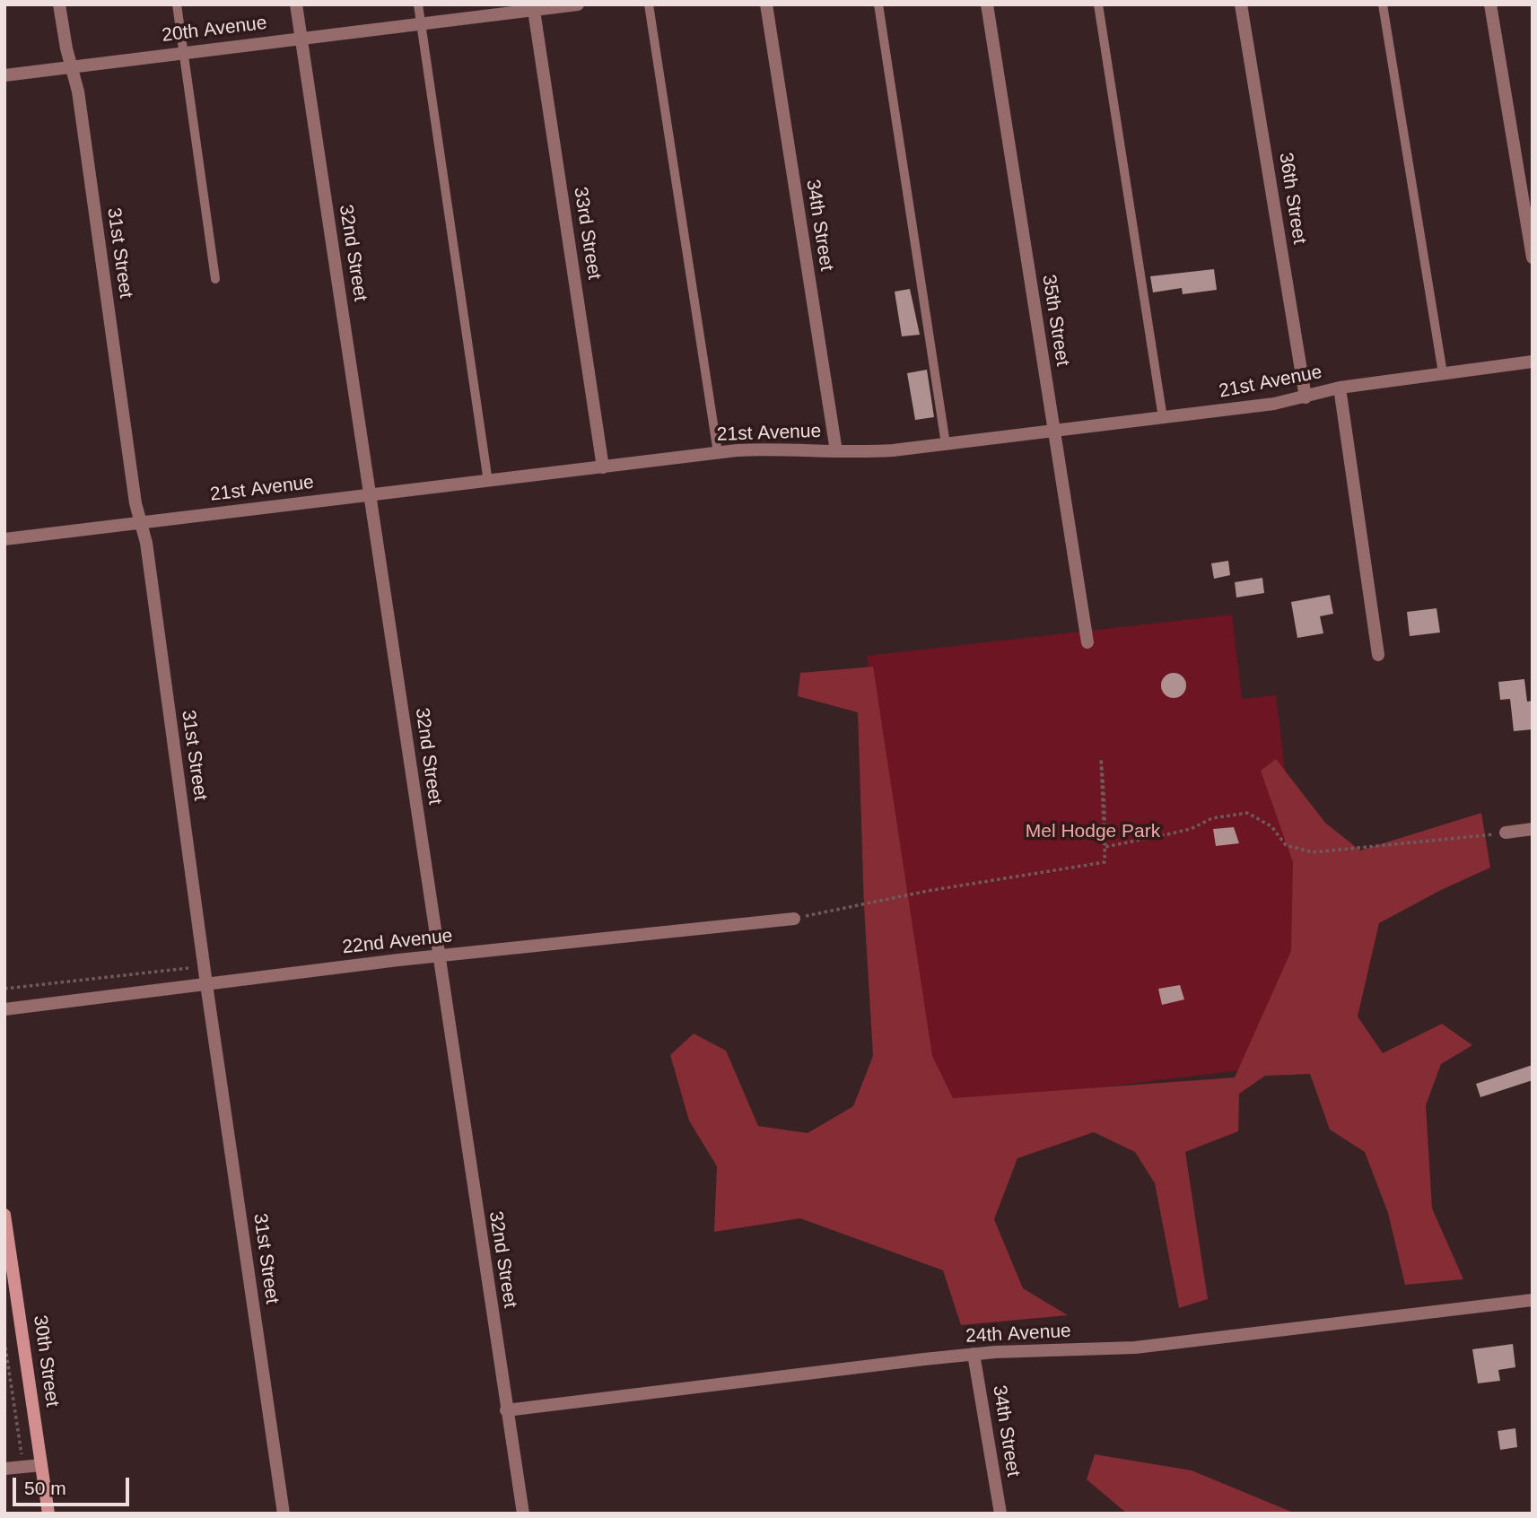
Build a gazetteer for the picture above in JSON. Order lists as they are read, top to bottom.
{
  "streets": {
    "street": [
      "20th Avenue",
      "36th Street",
      "34th Street",
      "33rd Street",
      "31st Street",
      "32nd Street",
      "35th Street",
      "21st Avenue",
      "22nd Avenue",
      "24th Avenue",
      "30th Street"
    ]
  },
  "crossings": [
    ["20th Avenue", "33rd Street"],
    ["20th Avenue", "31st Street"],
    ["20th Avenue", "32nd Street"],
    ["36th Street", "21st Avenue"],
    ["34th Street", "21st Avenue"],
    ["34th Street", "24th Avenue"],
    ["33rd Street", "21st Avenue"],
    ["31st Street", "21st Avenue"],
    ["31st Street", "22nd Avenue"],
    ["32nd Street", "21st Avenue"],
    ["32nd Street", "22nd Avenue"],
    ["32nd Street", "24th Avenue"],
    ["35th Street", "21st Avenue"]
  ],
  "parks": ["Mel Hodge Park"],
  "scale_bar": "50 m"
}
